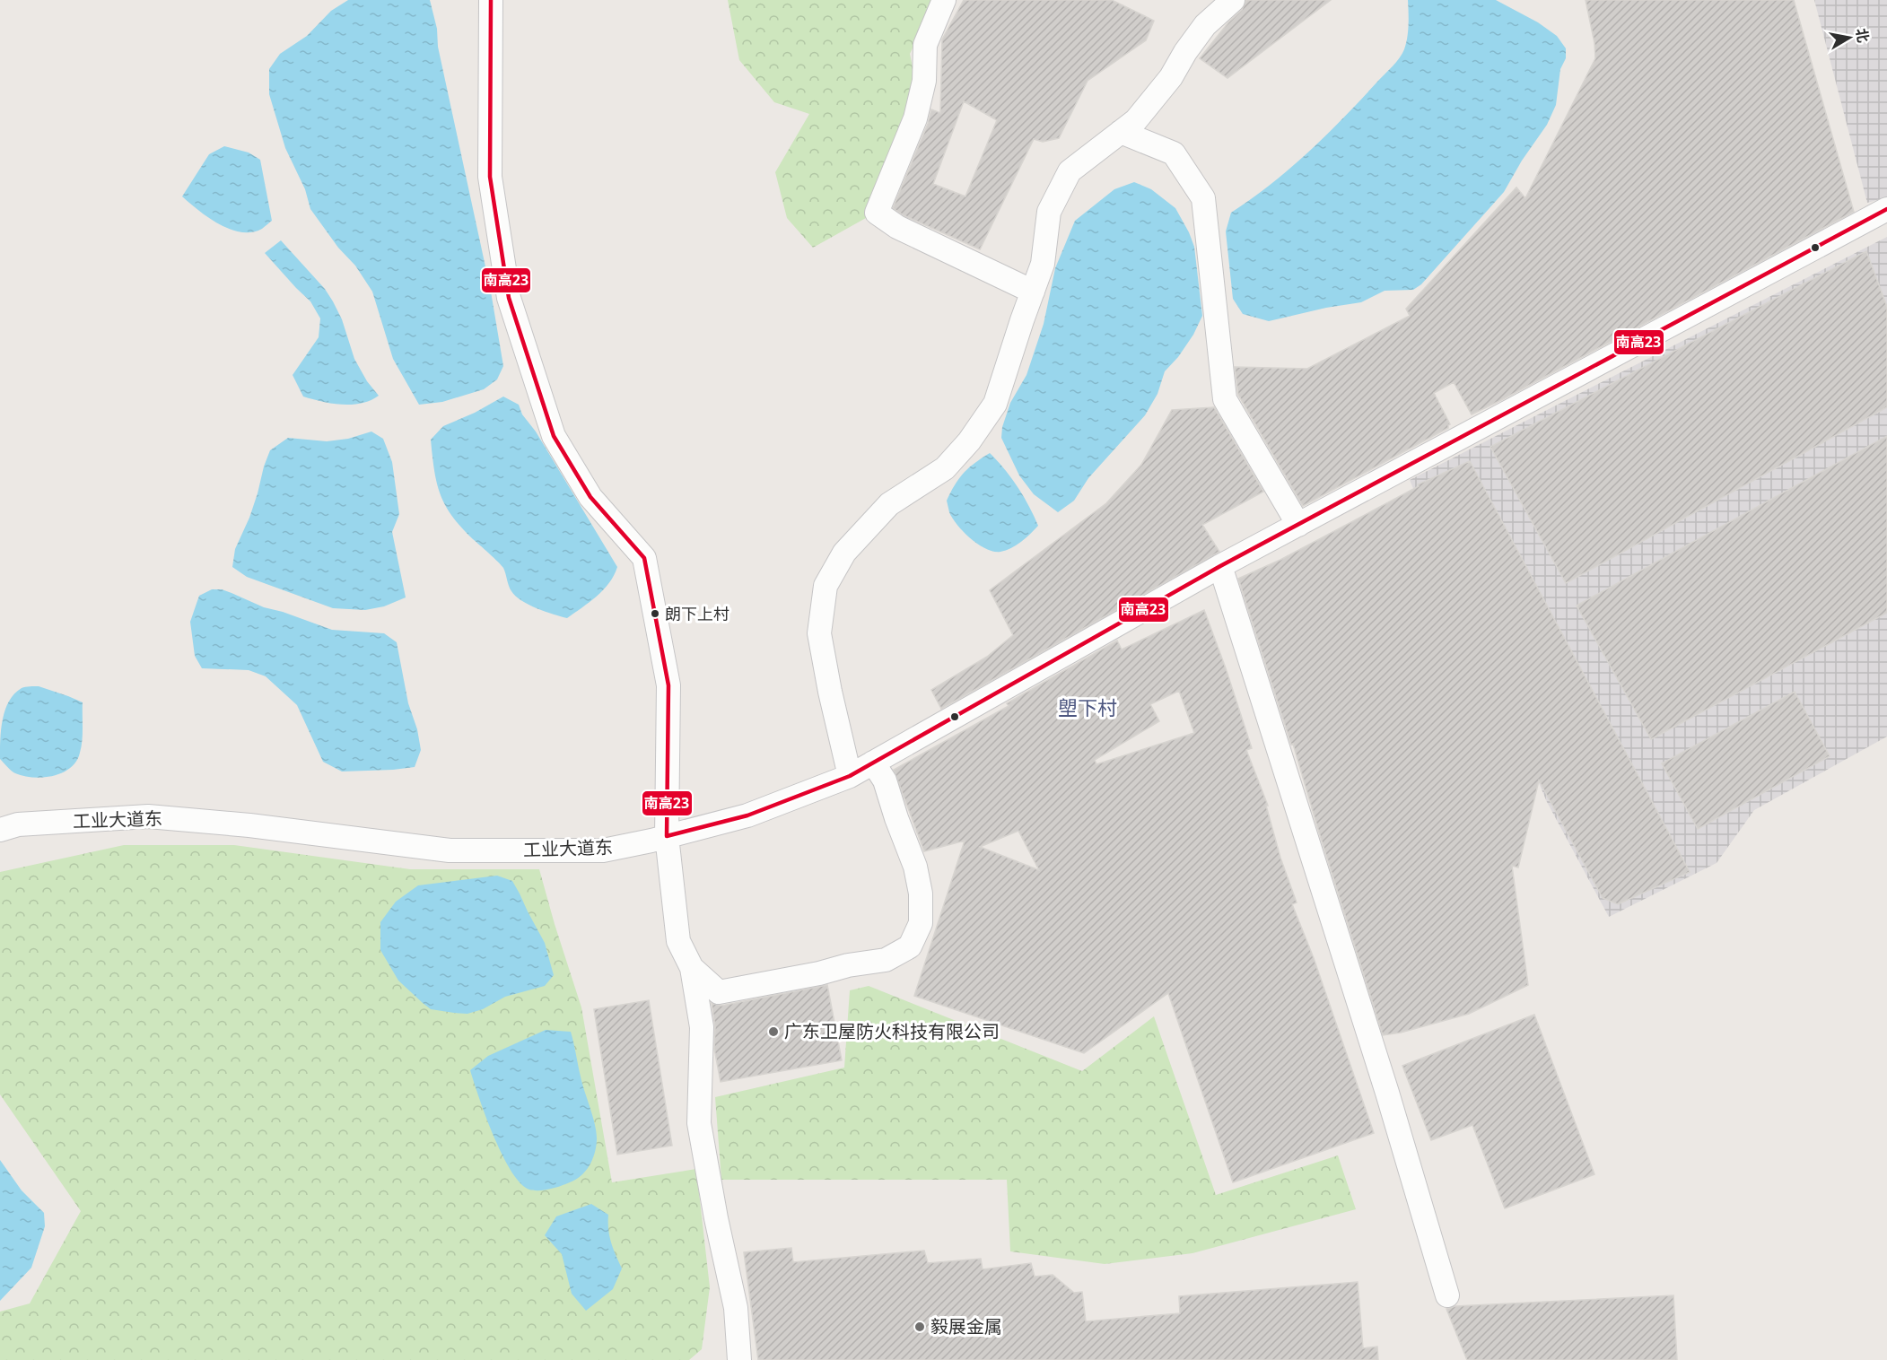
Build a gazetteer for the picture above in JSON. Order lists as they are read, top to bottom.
{
  "streets": {
    "street": ["工业大道东"]
  },
  "districts": ["塱下村"],
  "places": ["朗下上村", "广东卫屋防火科技有限公司", "毅展金属"],
  "lines": ["transit line 南高23"],
  "north": "right"
}
